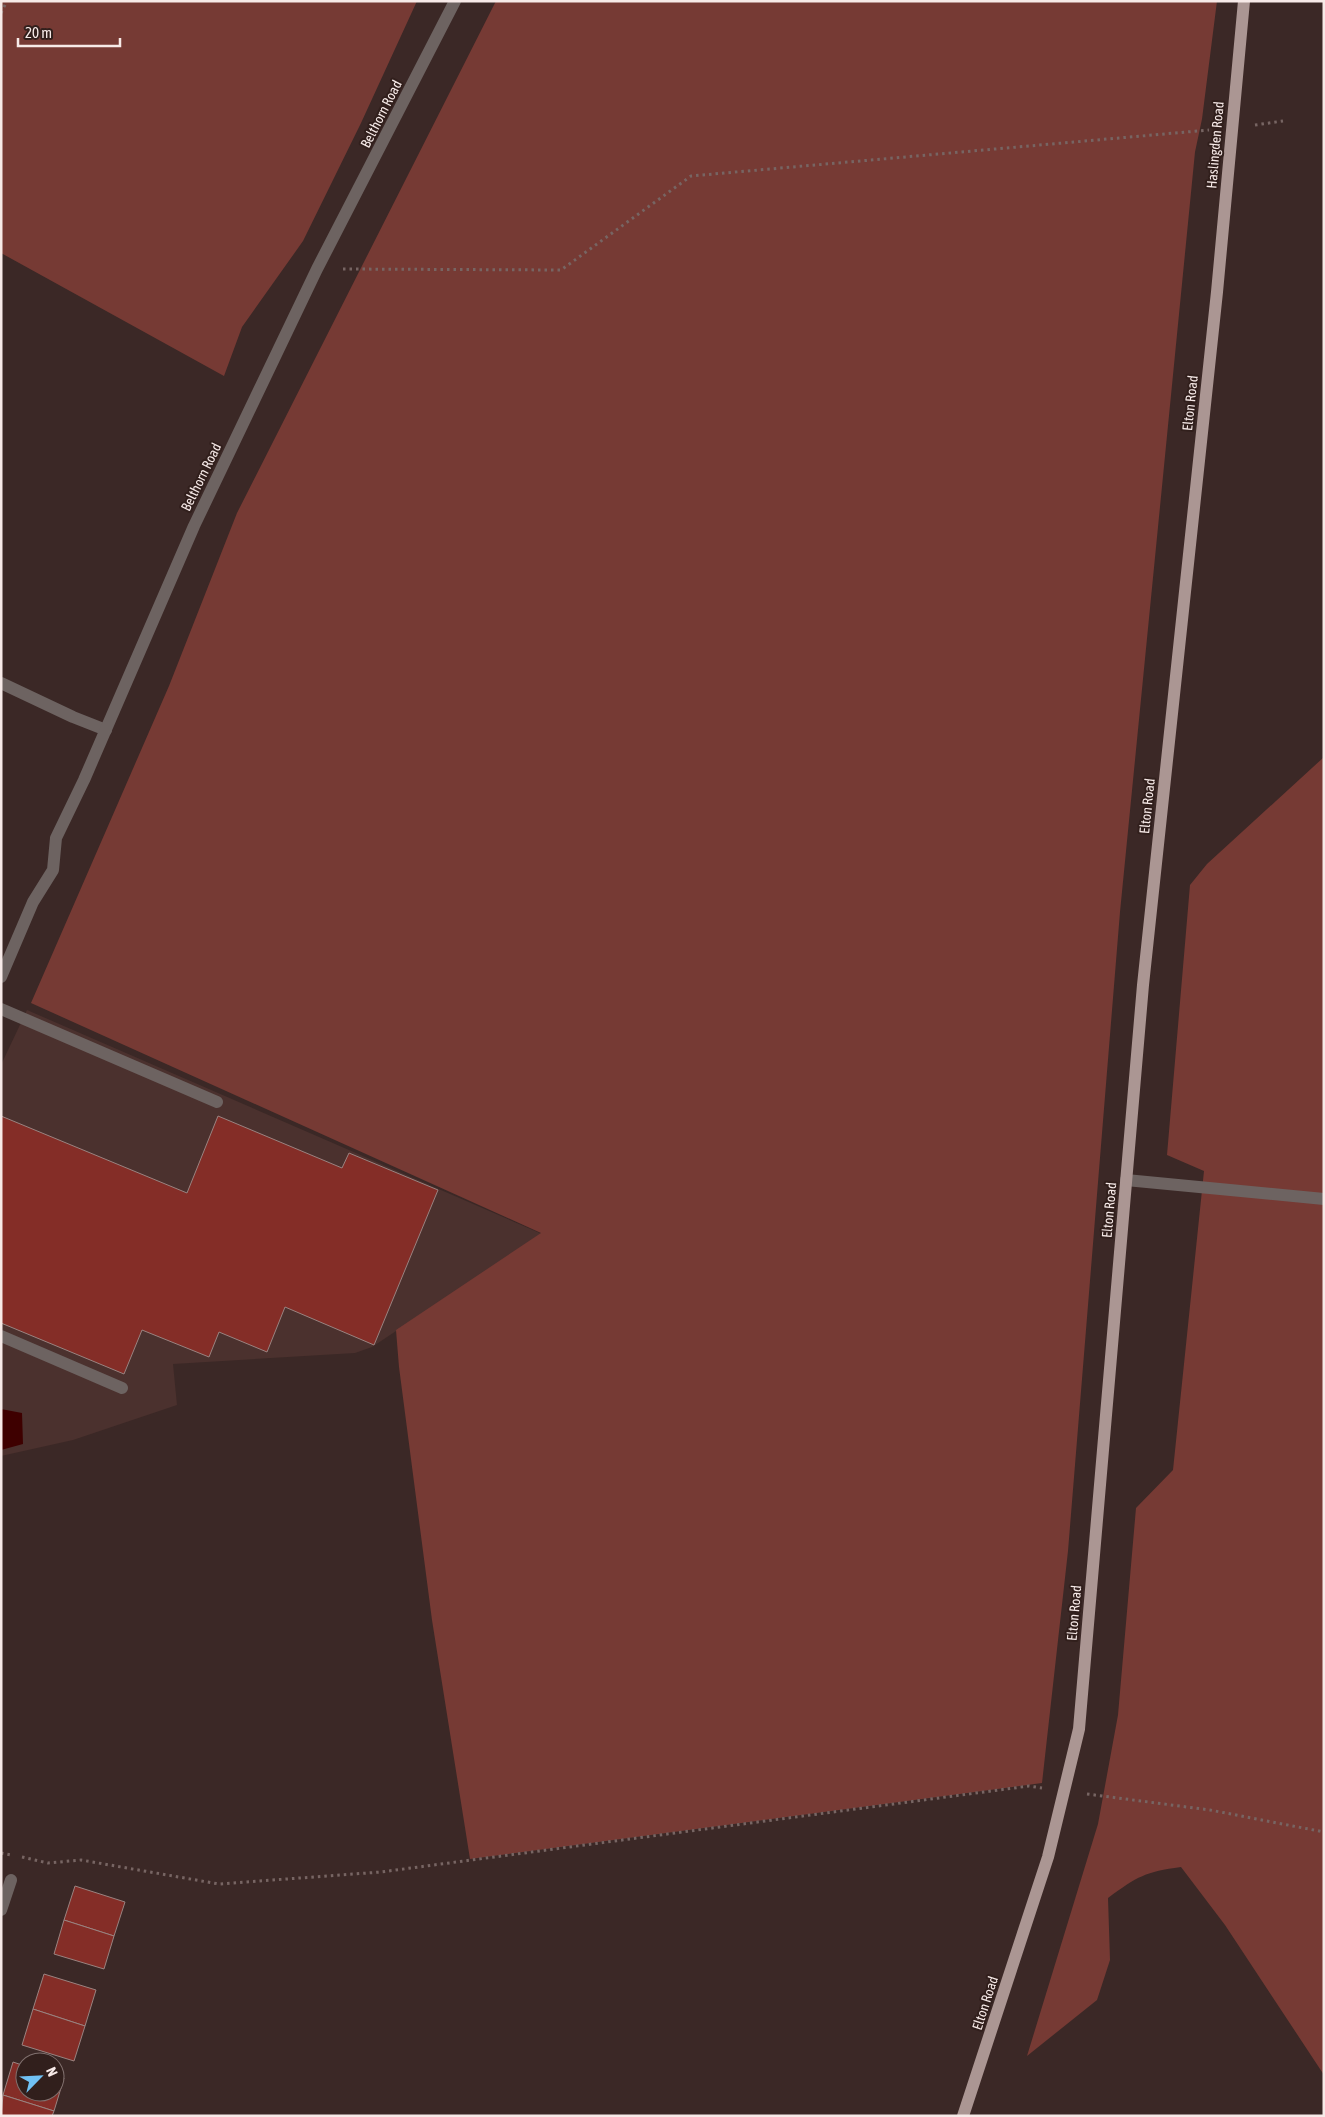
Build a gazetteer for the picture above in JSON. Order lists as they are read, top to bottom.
{
  "streets": {
    "main road": ["Haslingden Road", "Elton Road"],
    "street": ["Belthorn Road"]
  },
  "crossings": [
    ["Haslingden Road", "Elton Road"]
  ],
  "scale_bar": "20 m",
  "north": "top right"
}
